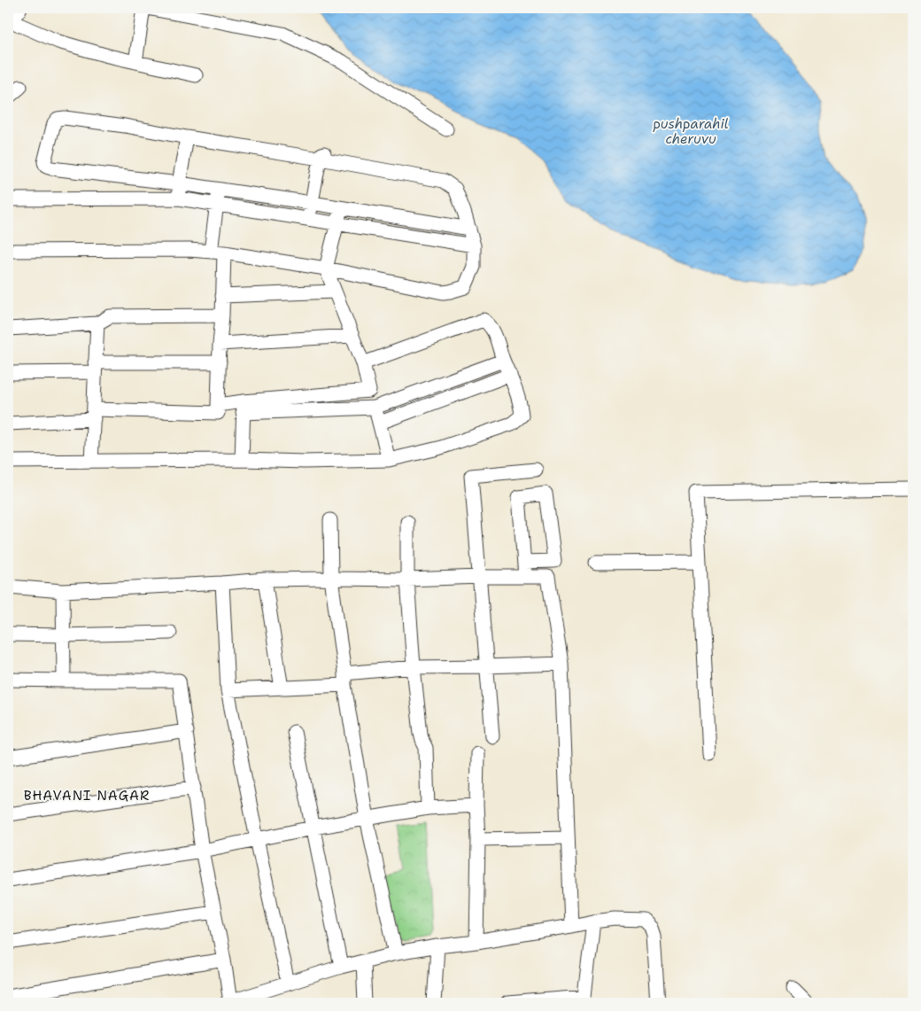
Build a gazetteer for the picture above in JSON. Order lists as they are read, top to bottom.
{
  "districts": ["BHAVANI NAGAR"],
  "water": ["pushparahil cheruvu"]
}
